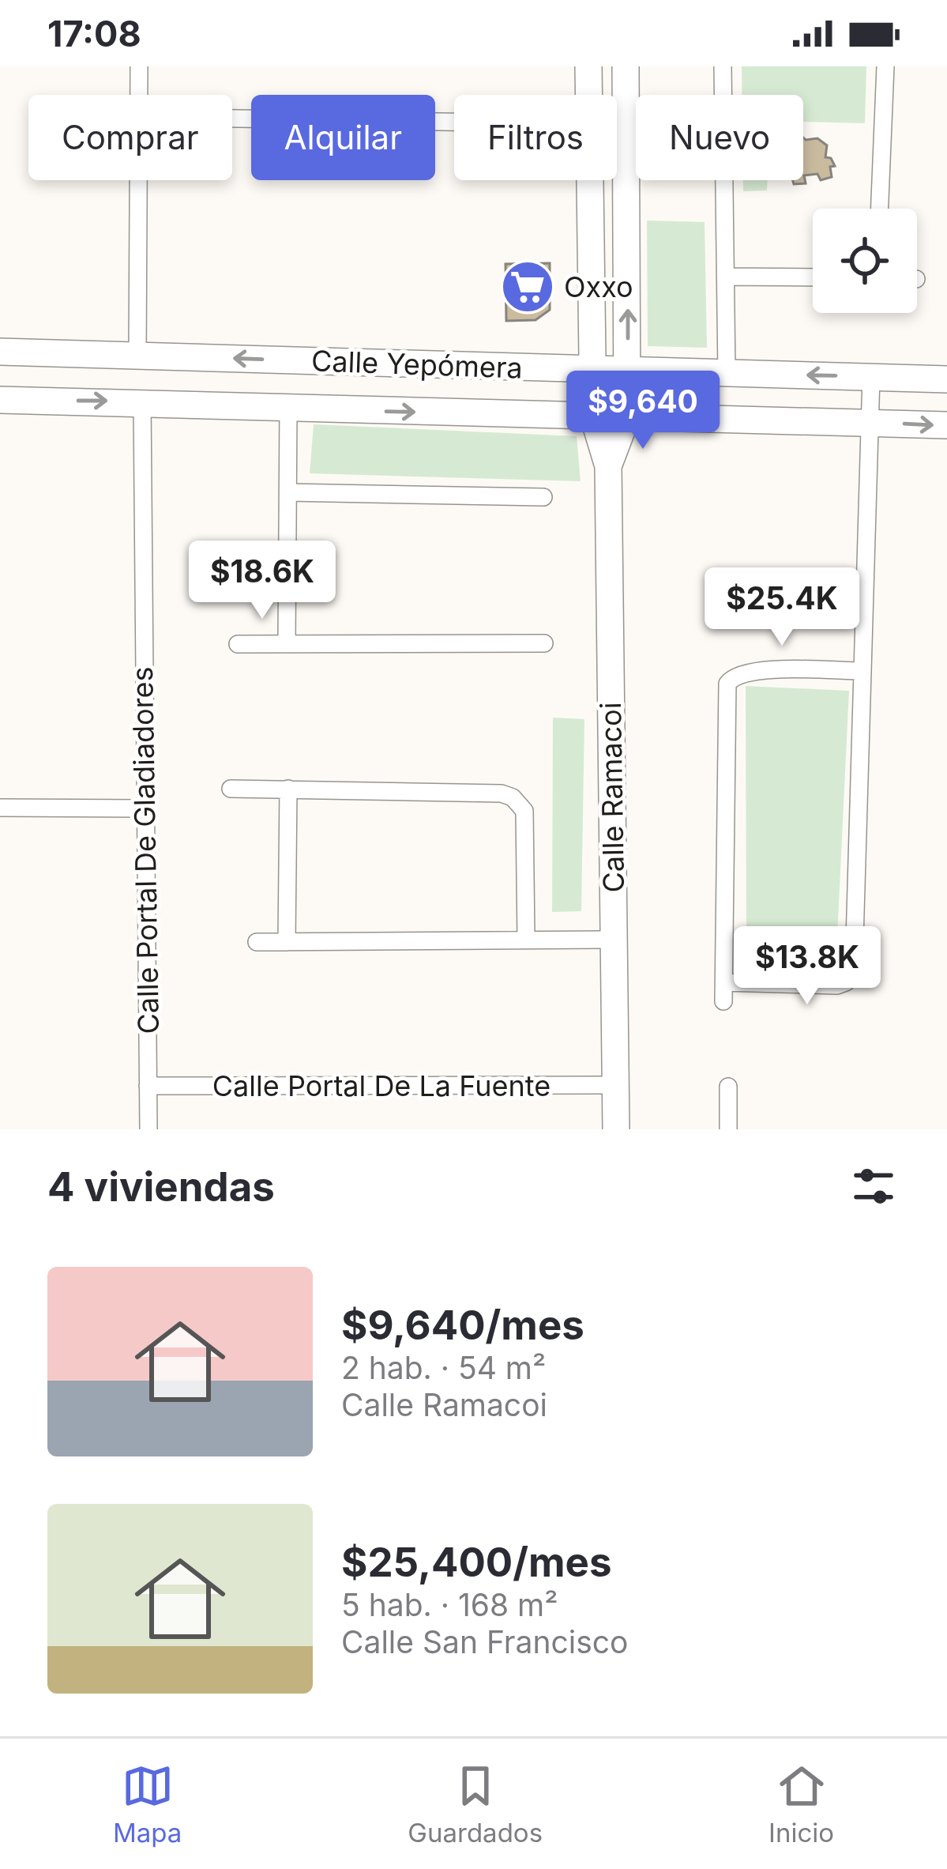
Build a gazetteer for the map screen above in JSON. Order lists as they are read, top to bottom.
{
  "streets": {
    "main road": ["Calle Yepómera", "Calle Ramacoi"],
    "street": ["Calle Portal De Gladiadores", "Calle Portal De La Fuente"]
  },
  "crossings": [
    ["Calle Yepómera", "Calle Ramacoi"],
    ["Calle Yepómera", "Calle Portal De Gladiadores"],
    ["Calle Ramacoi", "Calle Portal De La Fuente"],
    ["Calle Portal De Gladiadores", "Calle Portal De La Fuente"]
  ],
  "places": {
    "supermarket": ["Oxxo"]
  },
  "page": {
    "status": "17:08",
    "chip": [
      "Comprar",
      "Alquilar",
      "Filtros",
      "Nuevo"
    ],
    "price": [
      "$9,640",
      "$18.6K",
      "$25.4K",
      "$13.8K"
    ],
    "heading": "4 viviendas",
    "list": [
      {
        "name": "$9,640/mes",
        "note": "2 hab. · 54 m² · Calle Ramacoi"
      },
      {
        "name": "$25,400/mes",
        "note": "5 hab. · 168 m² · Calle San Francisco"
      }
    ],
    "tabs": ["Mapa", "Guardados", "Inicio"]
  }
}
